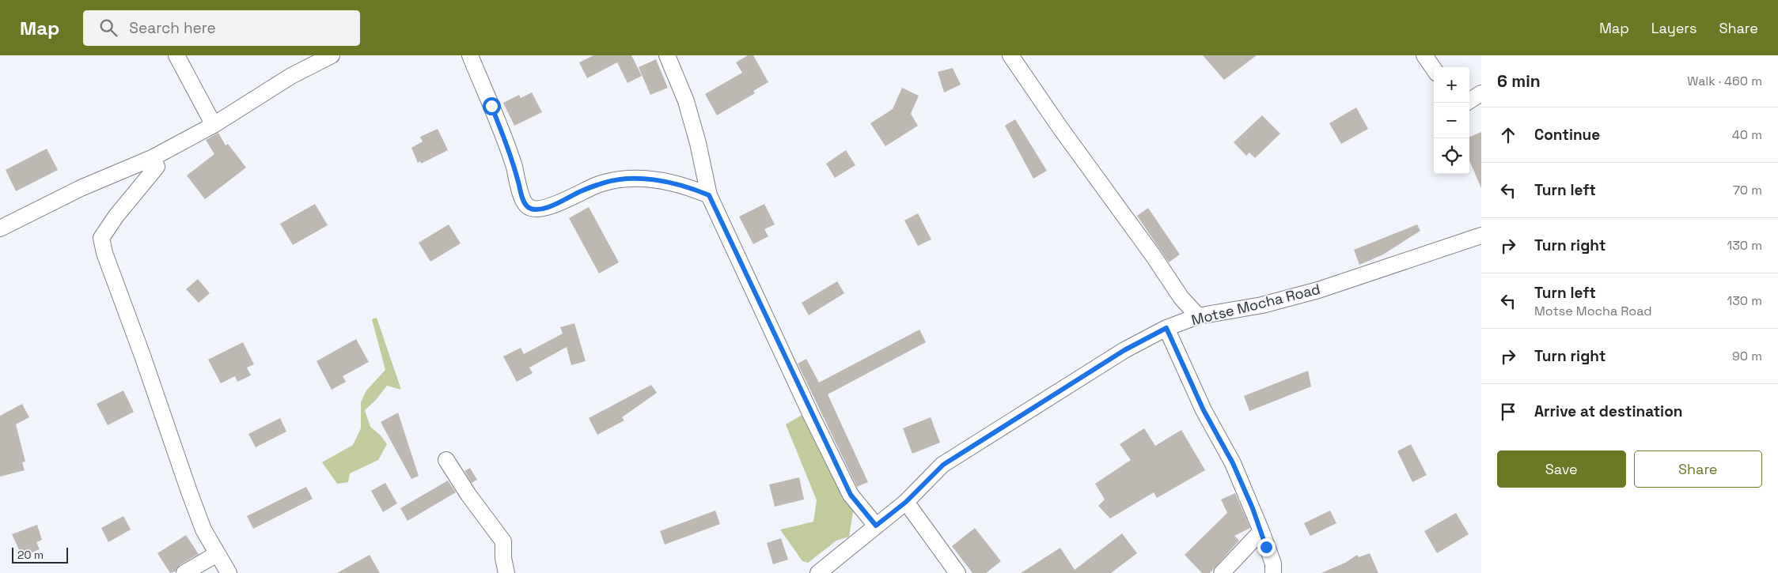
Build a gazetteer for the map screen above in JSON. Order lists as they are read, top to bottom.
{
  "streets": {
    "street": ["Motse Mocha Road"]
  },
  "scale_bar": "20 m",
  "page": {
    "header": "Map",
    "search": "Search here",
    "nav": ["Map", "Layers", "Share"],
    "heading": ["6 min", "Walk · 460 m"],
    "map_buttons": ["+", "−"],
    "list": [
      ["Continue", "40 m"],
      ["Turn left", "70 m"],
      ["Turn right", "130 m"],
      ["Turn left", "Motse Mocha Road", "130 m"],
      ["Turn right", "90 m"],
      "Arrive at destination"
    ],
    "buttons": ["Save", "Share"],
    "scale": "20 m"
  }
}
